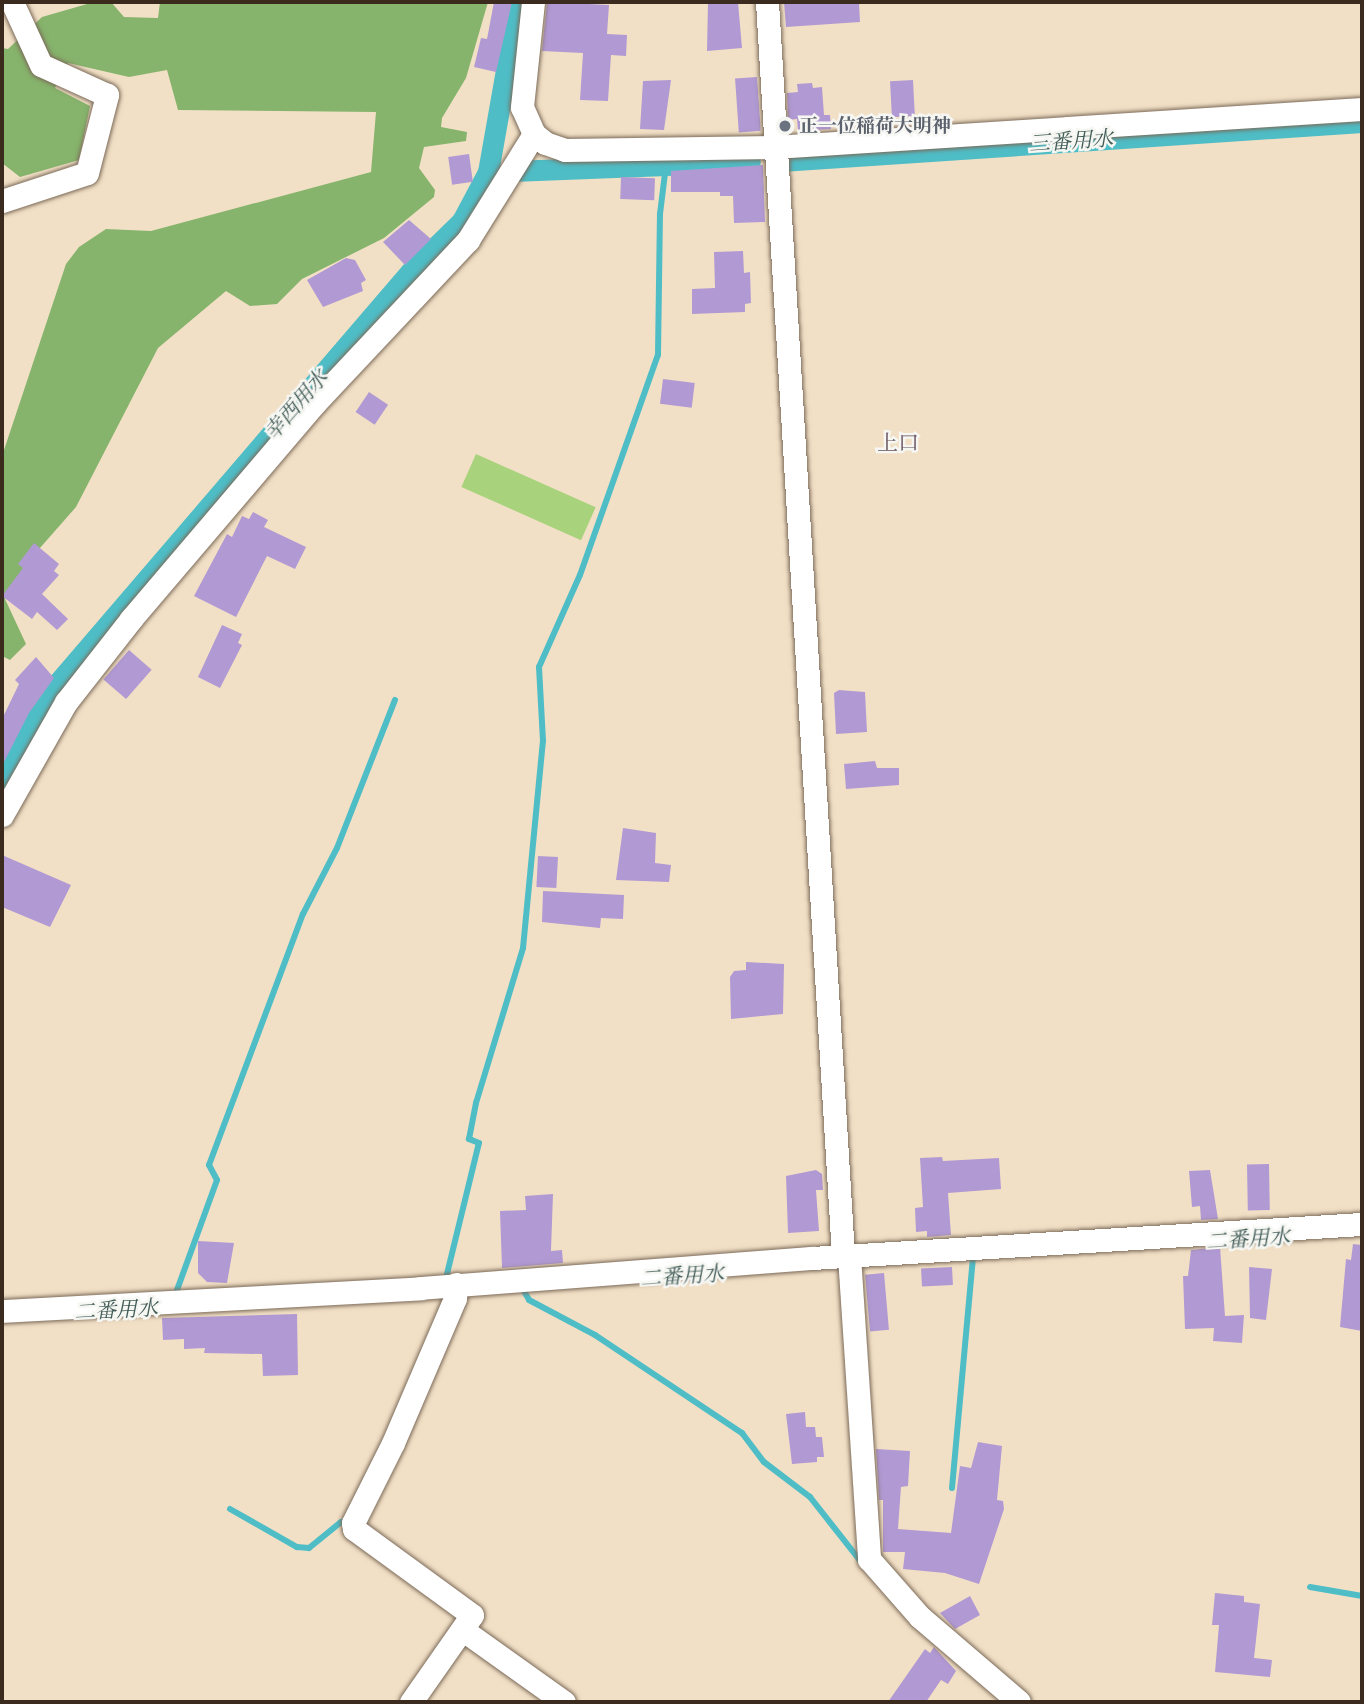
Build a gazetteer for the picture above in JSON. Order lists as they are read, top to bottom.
{
  "districts": ["上口"],
  "water": ["三番用水", "幸西用水", "二番用水"],
  "places": ["正一位稲荷大明神"]
}
